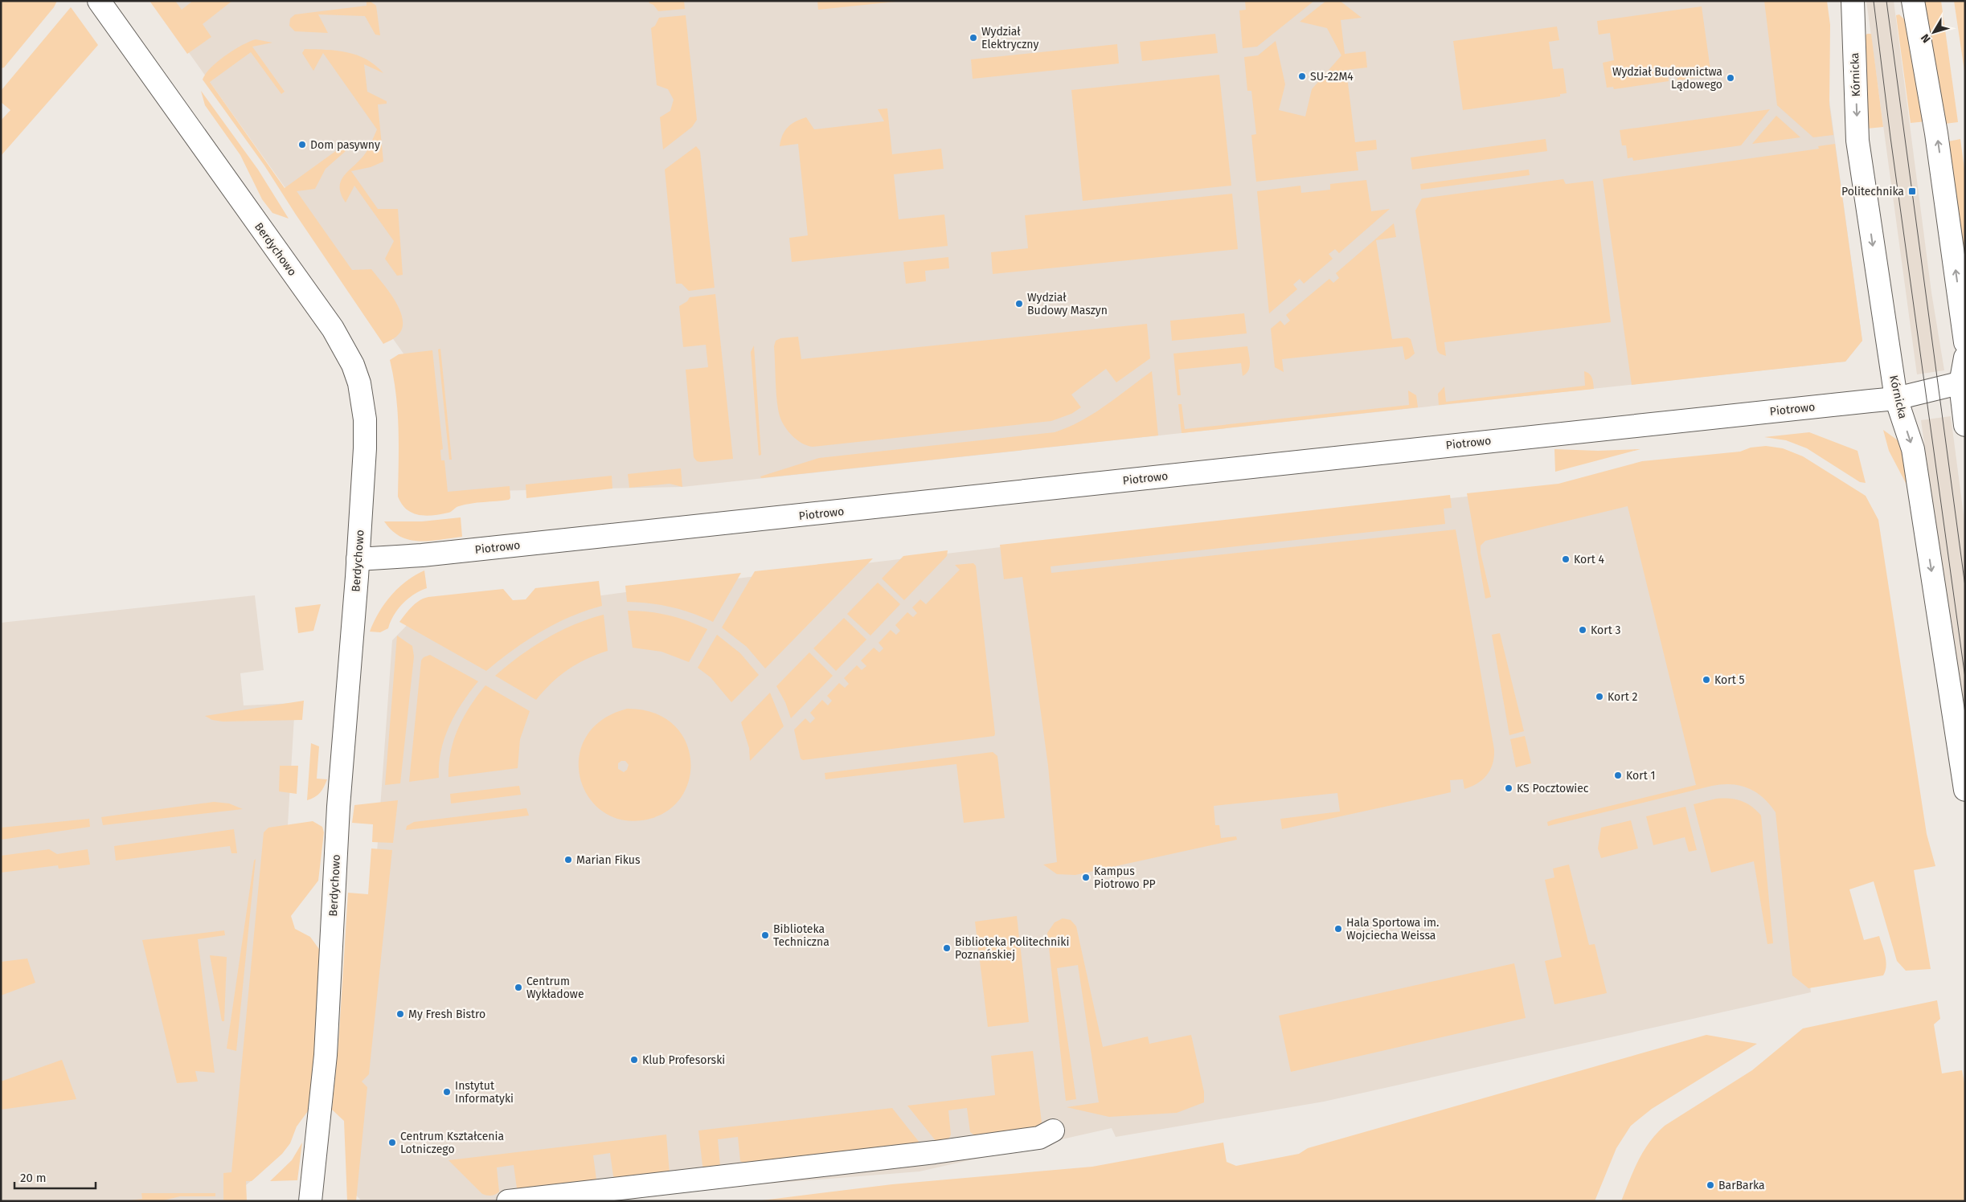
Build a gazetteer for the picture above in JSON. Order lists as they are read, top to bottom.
{
  "streets": {
    "street": ["Kórnicka", "Berdychowo", "Piotrowo"]
  },
  "crossings": [
    ["Kórnicka", "Piotrowo"],
    ["Berdychowo", "Piotrowo"]
  ],
  "places": {
    "other": [
      "Wydział Elektryczny",
      "SU-22M4",
      "Wydział Budownictwa Lądowego",
      "Dom pasywny",
      "Wydział Budowy Maszyn",
      "Kort 4",
      "Kort 3",
      "Kort 5",
      "Kort 2",
      "Kort 1",
      "KS Pocztowiec",
      "Marian Fikus",
      "Kampus Piotrowo PP",
      "Hala Sportowa im. Wojciecha Weissa",
      "Biblioteka Techniczna",
      "Biblioteka Politechniki Poznańskiej",
      "Centrum Wykładowe",
      "My Fresh Bistro",
      "Klub Profesorski",
      "Instytut Informatyki",
      "Centrum Kształcenia Lotniczego",
      "BarBarka"
    ],
    "transit": ["Politechnika"]
  },
  "scale_bar": "20 m",
  "north": "bottom left"
}
